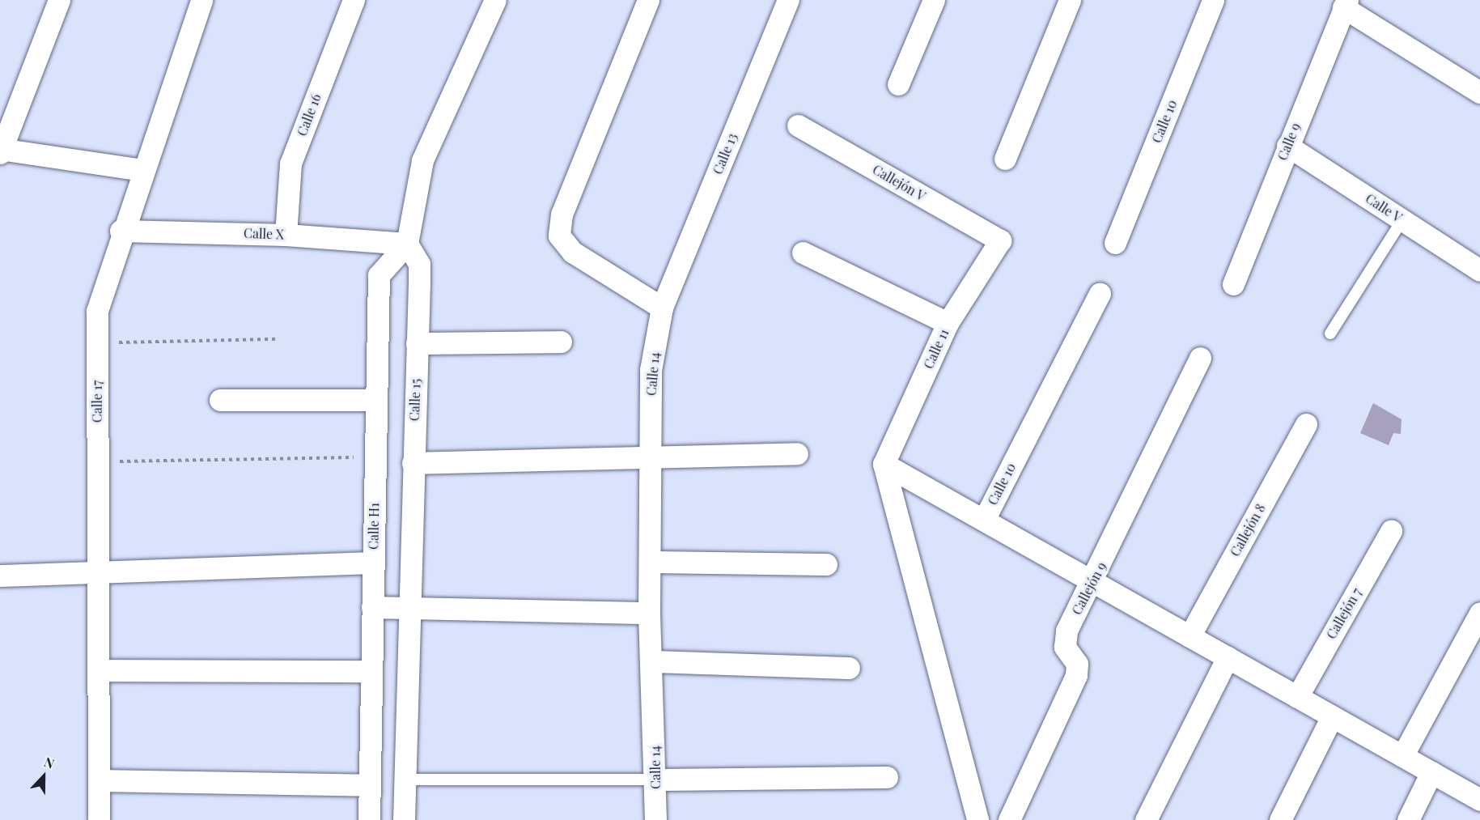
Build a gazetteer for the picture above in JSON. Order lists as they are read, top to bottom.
{
  "streets": {
    "street": [
      "Calle 16",
      "Calle 10",
      "Calle 9",
      "Calle 13",
      "Callejón V",
      "Calle V",
      "Calle X",
      "Calle 11",
      "Calle 14",
      "Calle 15",
      "Calle 17",
      "Calle H1",
      "Callejón 8",
      "Callejón 9",
      "Callejón 7"
    ]
  },
  "crossings": [
    ["Calle 16", "Calle X"],
    ["Calle 9", "Calle V"],
    ["Calle 13", "Calle 14"],
    ["Callejón V", "Calle 11"],
    ["Calle X", "Calle 15"],
    ["Calle X", "Calle 17"],
    ["Calle X", "Calle H1"],
    ["Calle 15", "Calle H1"]
  ],
  "north": "top"
}
